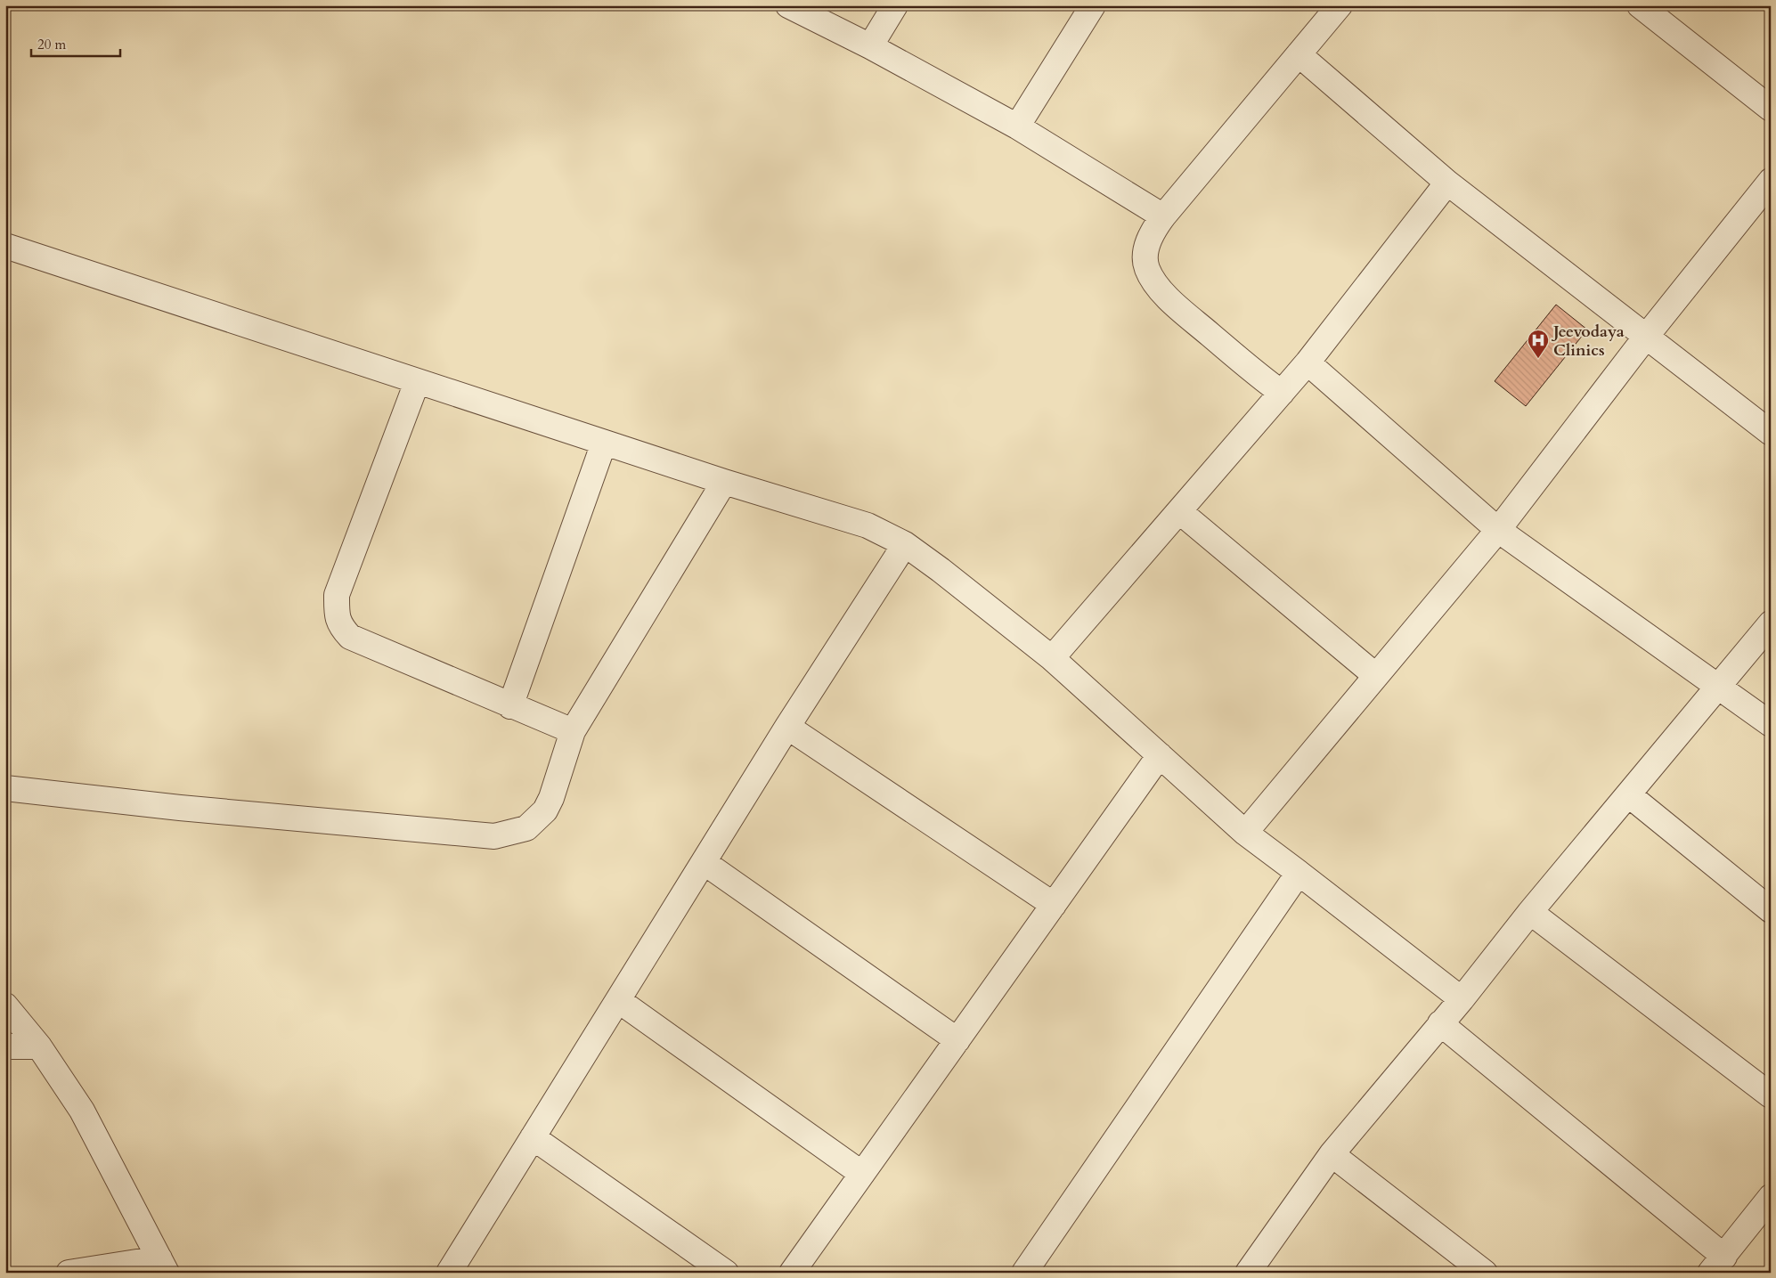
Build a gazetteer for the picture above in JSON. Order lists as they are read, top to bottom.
{
  "places": {
    "hospital": ["Jeevodaya Clinics"]
  },
  "scale_bar": "20 m"
}
